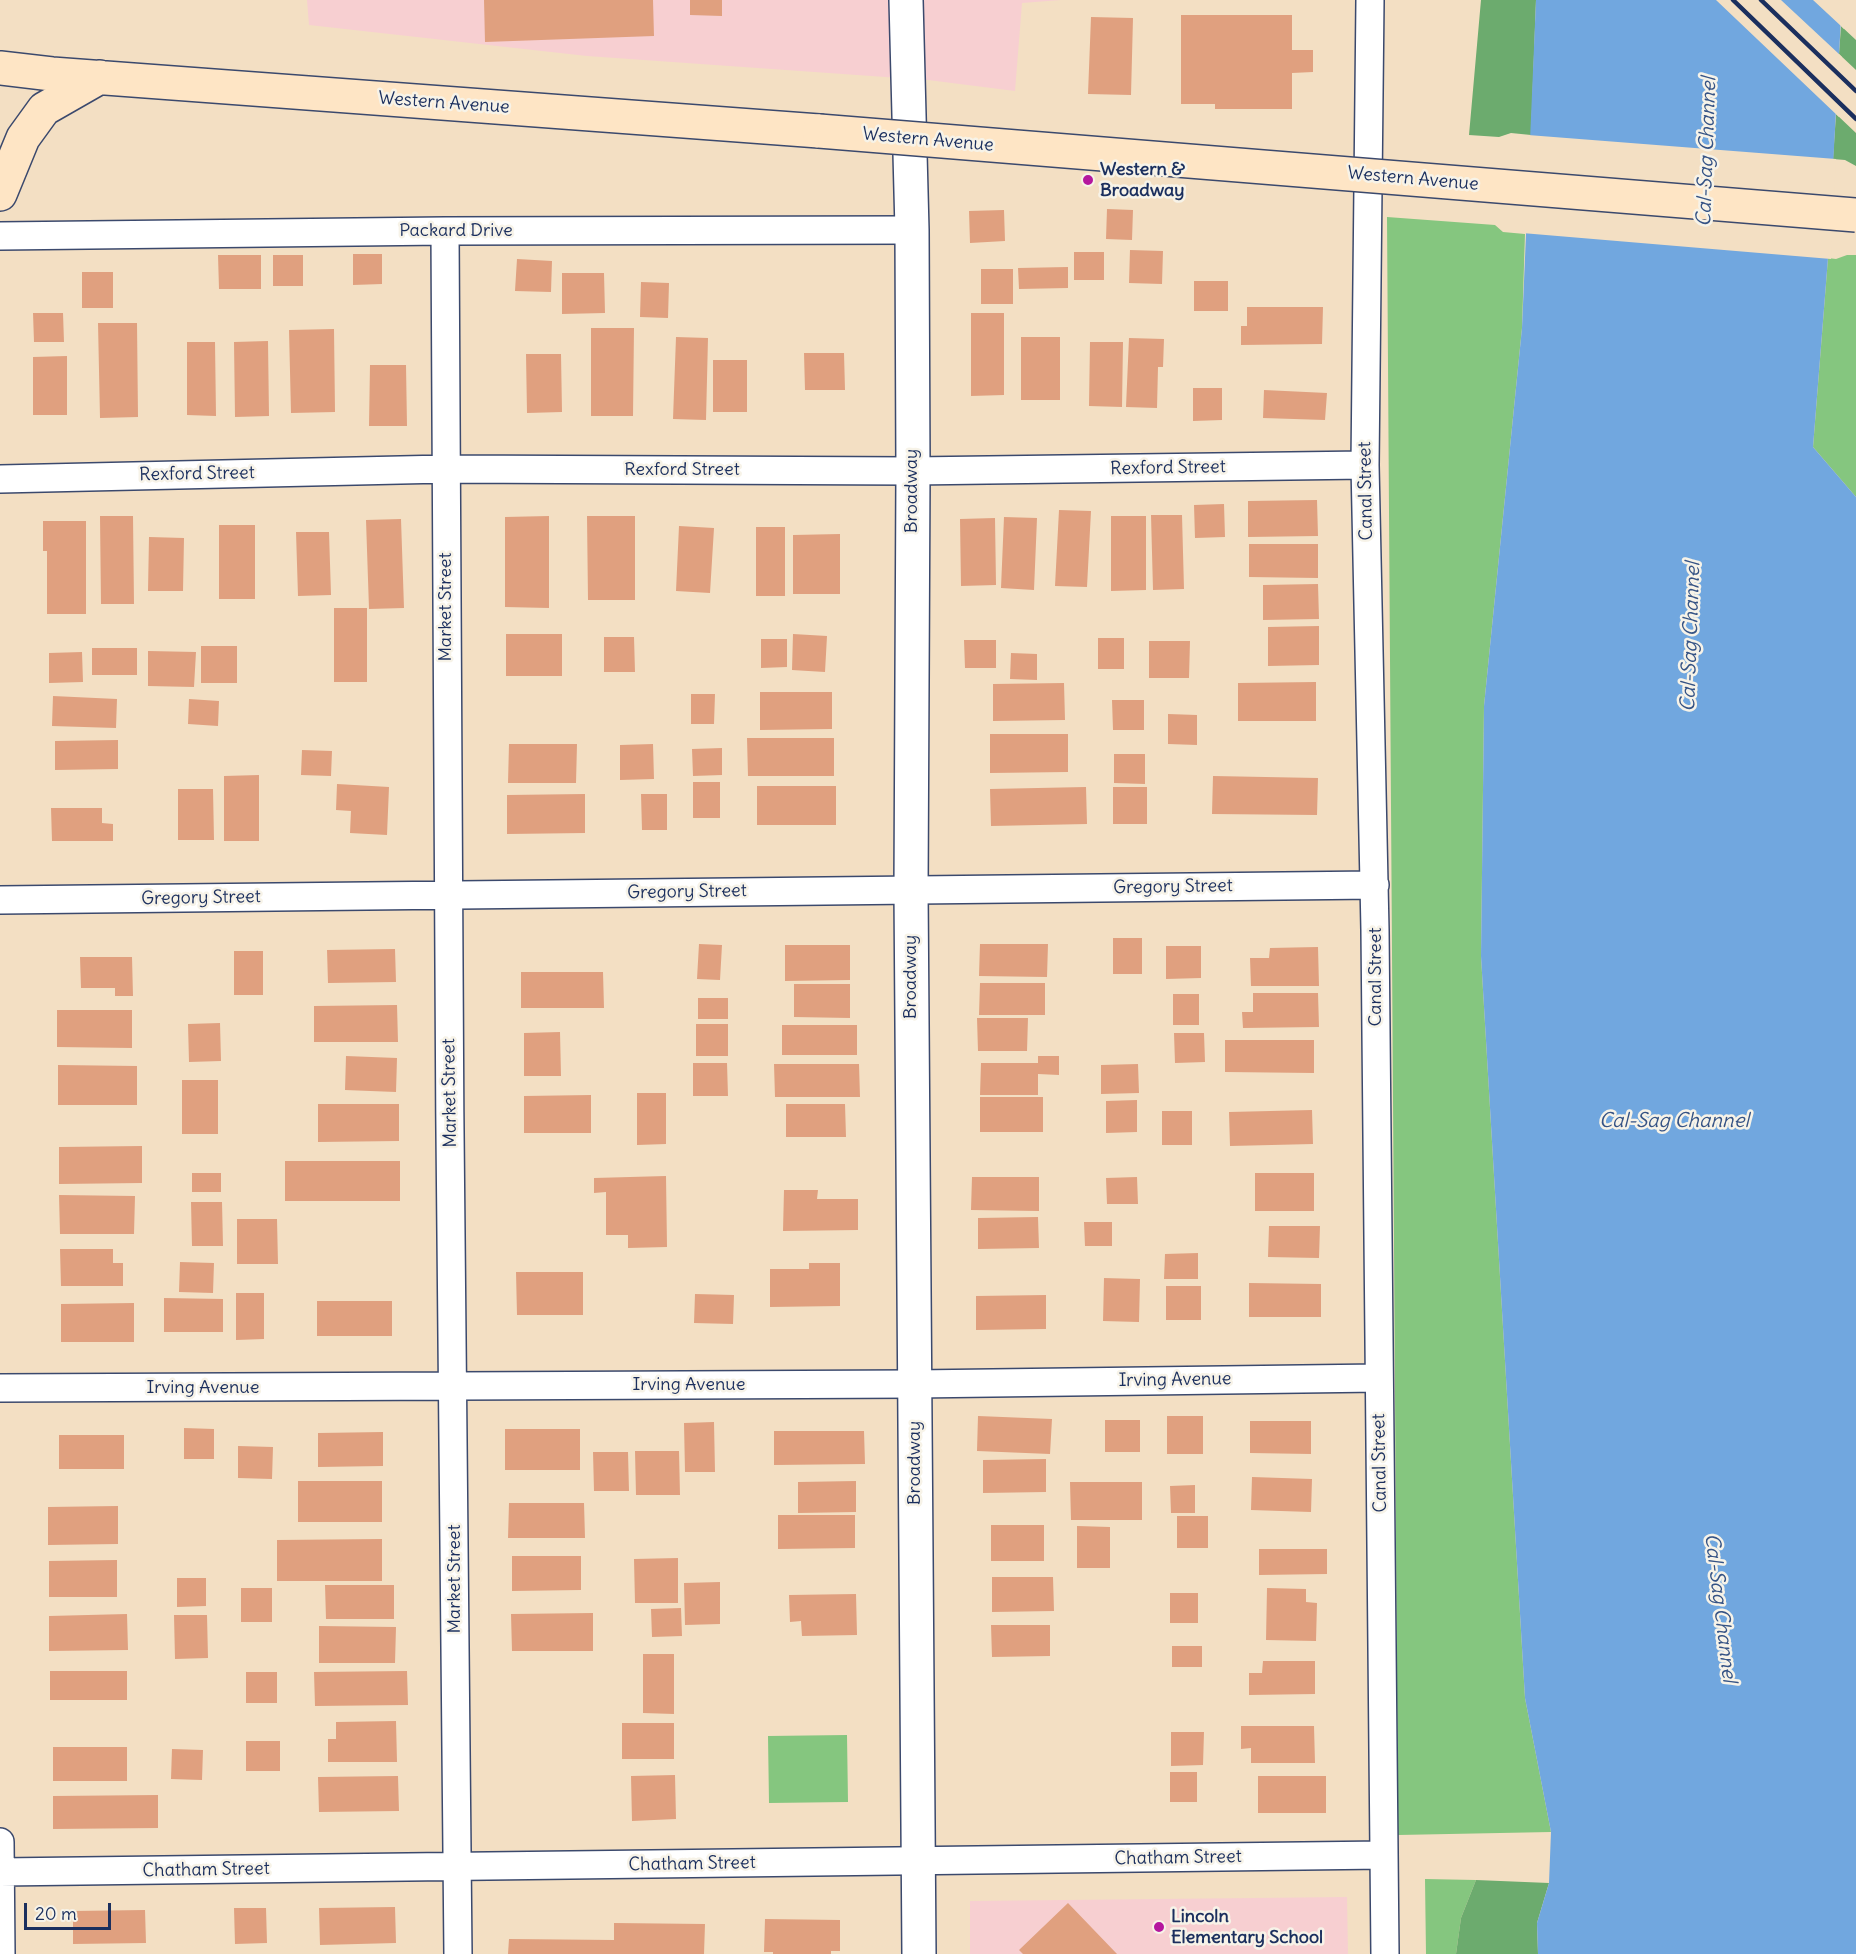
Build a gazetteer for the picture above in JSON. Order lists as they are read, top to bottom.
{
  "streets": {
    "main road": ["Western Avenue"],
    "street": [
      "Packard Drive",
      "Rexford Street",
      "Broadway",
      "Canal Street",
      "Market Street",
      "Gregory Street",
      "Irving Avenue",
      "Chatham Street"
    ]
  },
  "crossings": [
    ["Packard Drive", "Broadway"],
    ["Packard Drive", "Market Street"],
    ["Rexford Street", "Broadway"],
    ["Rexford Street", "Canal Street"],
    ["Rexford Street", "Market Street"],
    ["Broadway", "Gregory Street"],
    ["Broadway", "Irving Avenue"],
    ["Broadway", "Chatham Street"],
    ["Canal Street", "Gregory Street"],
    ["Canal Street", "Irving Avenue"],
    ["Canal Street", "Chatham Street"],
    ["Market Street", "Gregory Street"],
    ["Market Street", "Irving Avenue"],
    ["Market Street", "Chatham Street"]
  ],
  "water": ["Cal-Sag Channel"],
  "places": ["Western & Broadway", "Lincoln Elementary School"],
  "scale_bar": "20 m"
}
